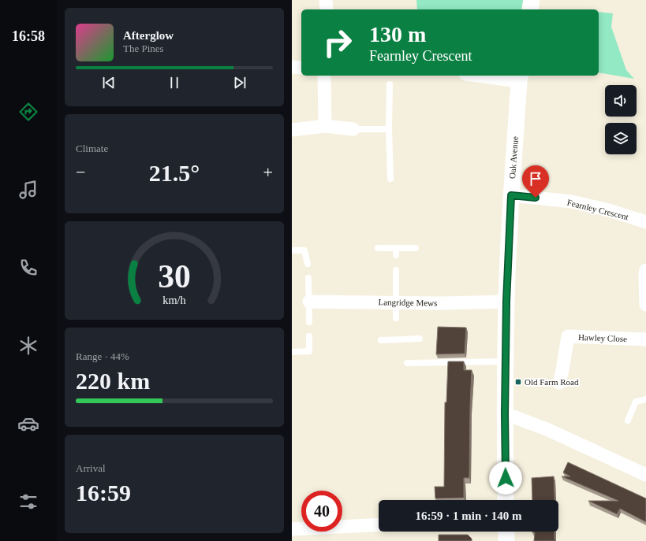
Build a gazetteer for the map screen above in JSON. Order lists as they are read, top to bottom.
{
  "streets": {
    "street": [
      "Oak Avenue",
      "Fearnley Crescent",
      "Langridge Mews",
      "Hawley Close"
    ]
  },
  "crossings": [
    ["Oak Avenue", "Fearnley Crescent"],
    ["Oak Avenue", "Langridge Mews"]
  ],
  "places": {
    "transit": ["Old Farm Road"]
  },
  "page": {
    "tabs": "16:58",
    "turn": ["130 m", "Fearnley Crescent"],
    "song": ["Afterglow", "The Pines"],
    "tile": [
      "Climate",
      ["Range · 44%", "220 km"],
      ["Arrival", "16:59"]
    ],
    "heat": ["−", "21.5°", "+"],
    "limit": "40",
    "trip": "16:59 · 1 min · 140 m",
    "gauge": ["30", "km/h"]
  }
}
